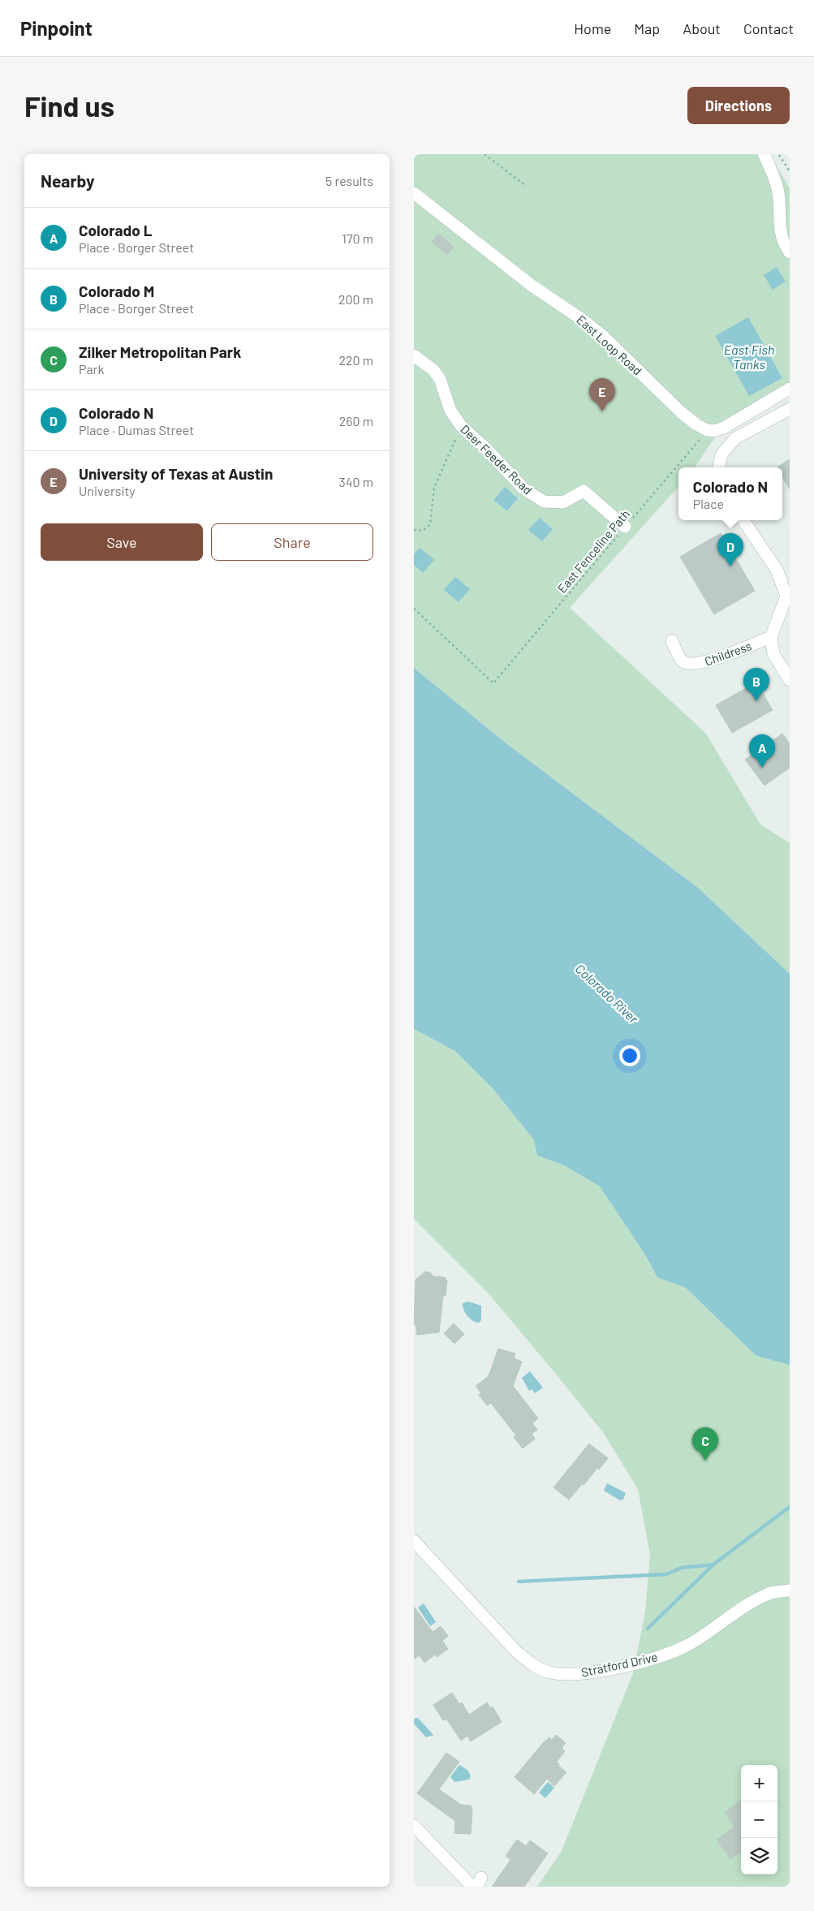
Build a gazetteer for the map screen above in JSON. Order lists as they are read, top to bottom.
{
  "streets": {
    "street": [
      "East Loop Road",
      "Deer Feeder Road",
      "Childress",
      "Stratford Drive"
    ],
    "path": ["East Fenceline Path"]
  },
  "crossings": [
    ["East Loop Road", "East Fenceline Path"],
    ["Deer Feeder Road", "East Fenceline Path"]
  ],
  "water": ["East Fish Tanks", "Colorado River"],
  "page": {
    "header": "Pinpoint",
    "nav": [
      "Home",
      "Map",
      "About",
      "Contact"
    ],
    "buttons": [
      "Directions",
      ["Save", "Share"]
    ],
    "title": "Find us",
    "heading": ["Nearby", "5 results"],
    "list": [
      {
        "mark": "A",
        "name": "Colorado L",
        "note": "Place · Borger Street",
        "value": "170 m"
      },
      {
        "mark": "B",
        "name": "Colorado M",
        "note": "Place · Borger Street",
        "value": "200 m"
      },
      {
        "mark": "C",
        "name": "Zilker Metropolitan Park",
        "note": "Park",
        "value": "220 m"
      },
      {
        "mark": "D",
        "name": "Colorado N",
        "note": "Place · Dumas Street",
        "value": "260 m"
      },
      {
        "mark": "E",
        "name": "University of Texas at Austin",
        "note": "University",
        "value": "340 m"
      }
    ],
    "pins": [
      "E",
      "D",
      "B",
      "A",
      "C"
    ],
    "popup": ["Colorado N", "Place"],
    "map_buttons": ["+", "−"]
  }
}
